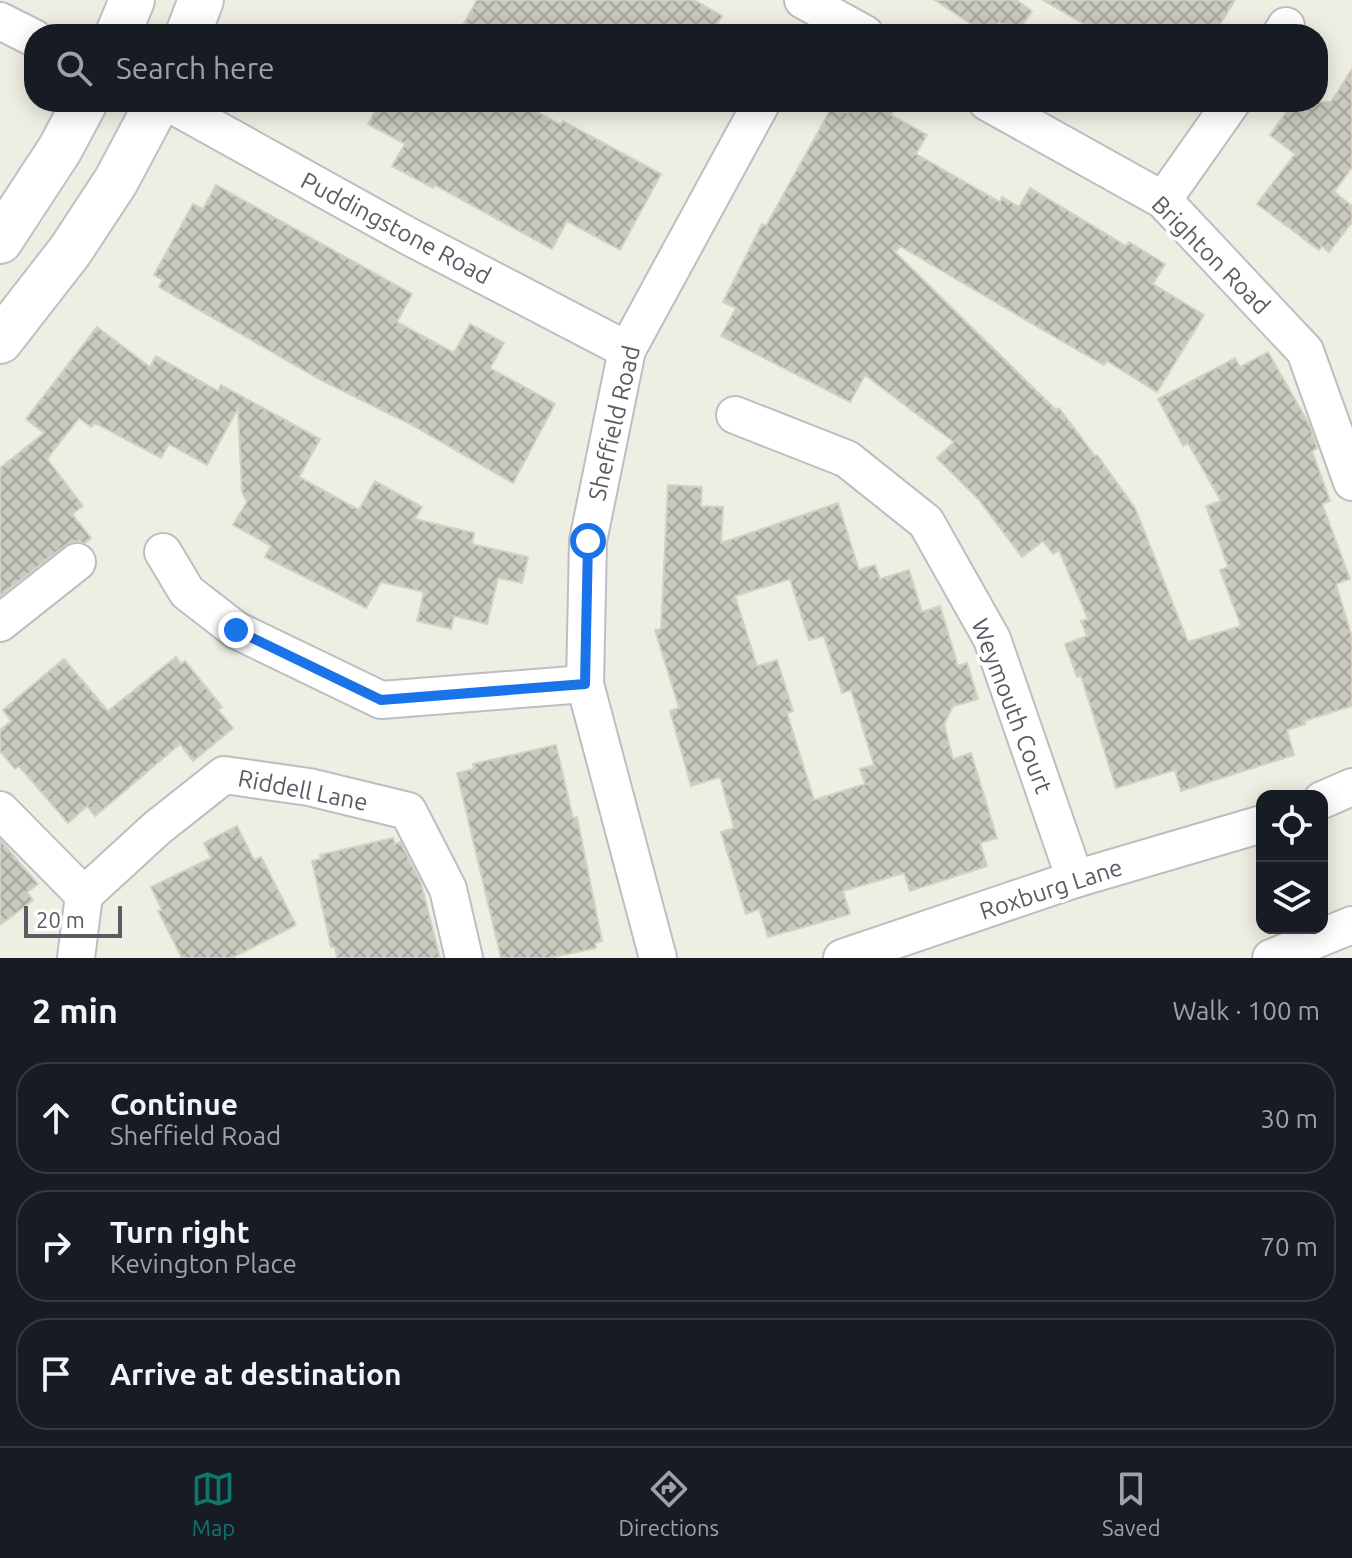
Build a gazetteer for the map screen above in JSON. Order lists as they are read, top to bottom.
{
  "streets": {
    "street": [
      "Puddingstone Road",
      "Brighton Road",
      "Sheffield Road",
      "Weymouth Court",
      "Riddell Lane",
      "Roxburg Lane"
    ]
  },
  "crossings": [
    ["Puddingstone Road", "Sheffield Road"],
    ["Weymouth Court", "Roxburg Lane"]
  ],
  "scale_bar": "20 m",
  "page": {
    "search": "Search here",
    "scale": "20 m",
    "heading": ["2 min", "Walk · 100 m"],
    "list": [
      ["Continue", "Sheffield Road", "30 m"],
      ["Turn right", "Kevington Place", "70 m"],
      "Arrive at destination"
    ],
    "nav": ["Map", "Directions", "Saved"]
  }
}
